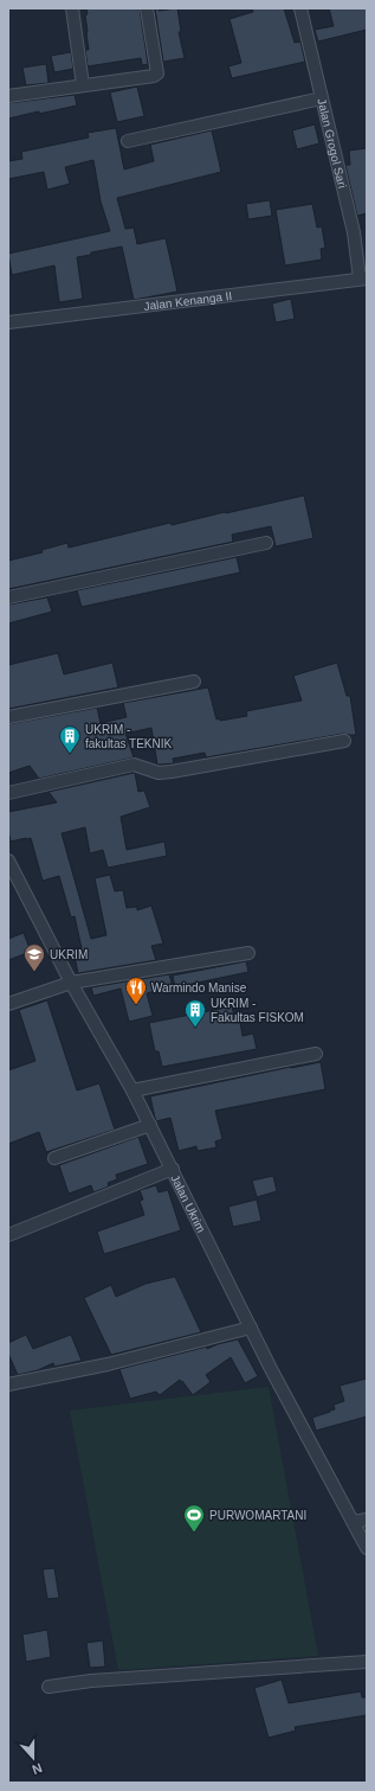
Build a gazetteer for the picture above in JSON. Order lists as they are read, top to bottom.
{
  "streets": {
    "street": ["Jalan Grogol Sari", "Jalan Kenanga II", "Jalan Ukrim"]
  },
  "crossings": [
    ["Jalan Grogol Sari", "Jalan Kenanga II"]
  ],
  "places": {
    "building": ["UKRIM - fakultas TEKNIK", "UKRIM - Fakultas FISKOM"],
    "school or university": ["UKRIM"],
    "restaurant": ["Warmindo Manise"],
    "sports": ["PURWOMARTANI"]
  },
  "north": "bottom"
}
